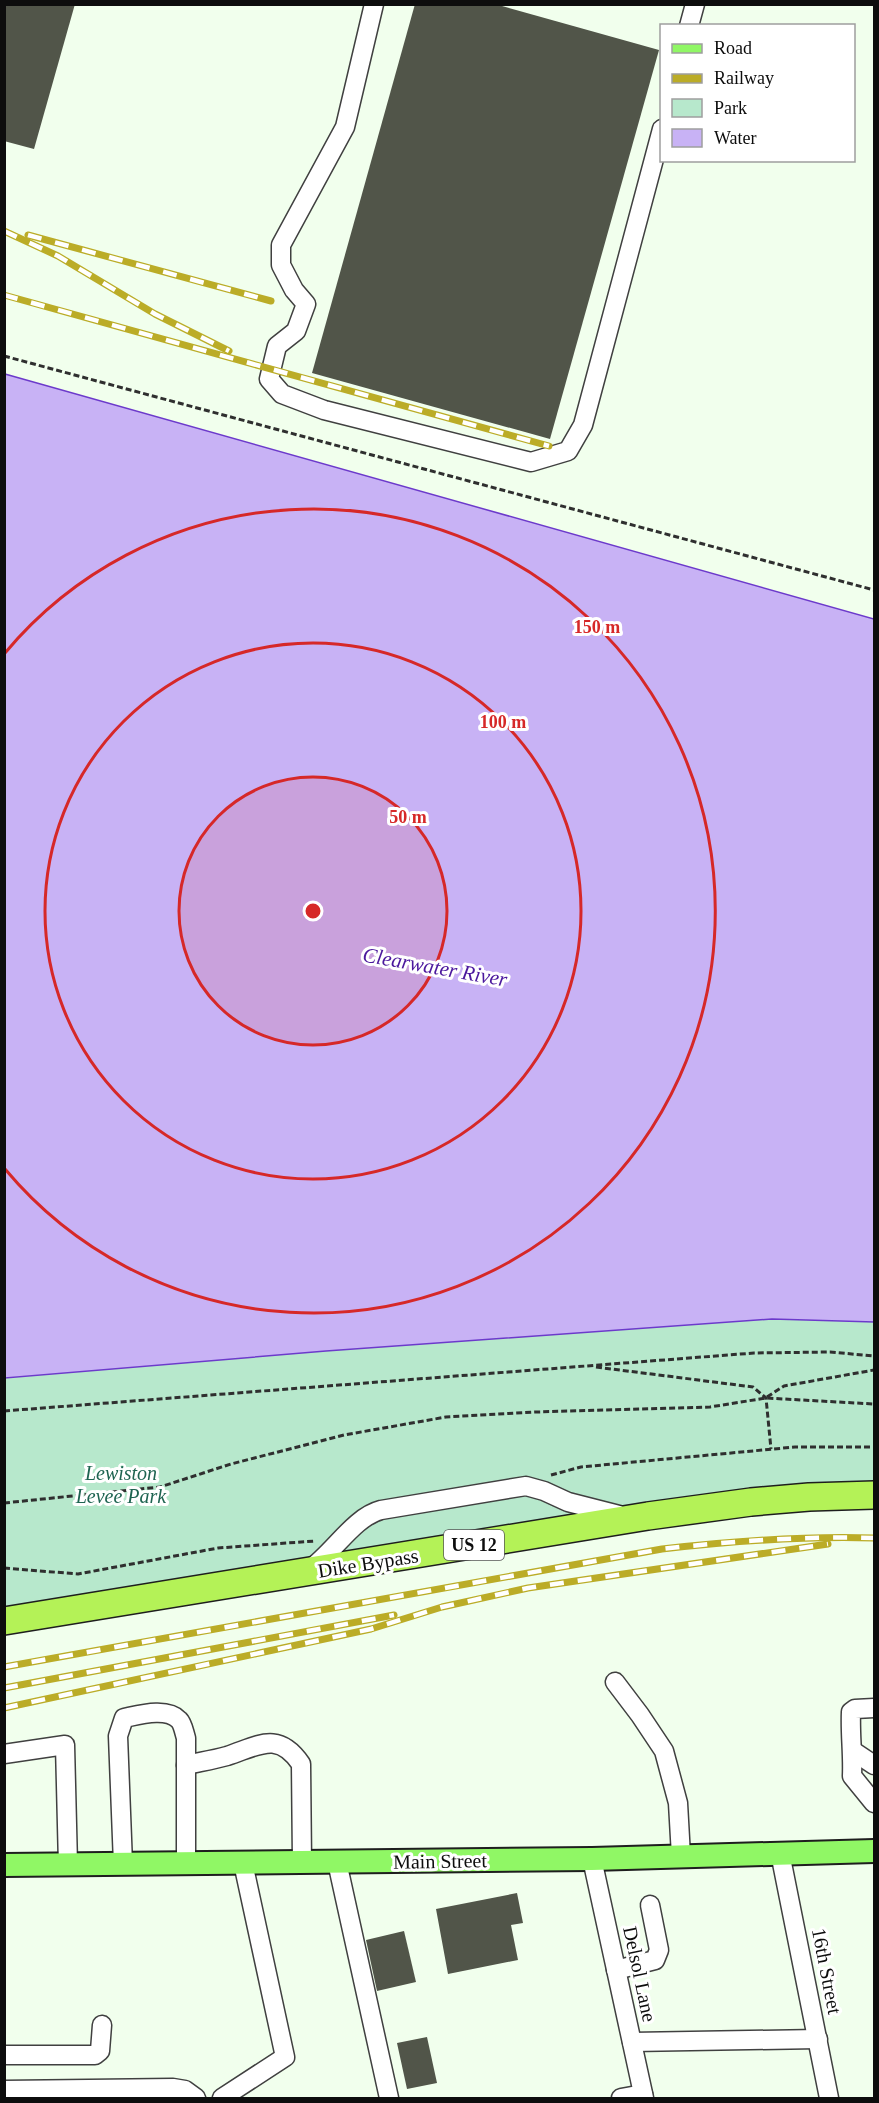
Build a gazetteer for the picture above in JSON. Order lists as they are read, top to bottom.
{
  "streets": {
    "highway": ["US 12", "Dike Bypass"],
    "main road": ["Main Street"],
    "street": ["16th Street", "Delsol Lane"]
  },
  "crossings": [
    ["Main Street", "16th Street"],
    ["Main Street", "Delsol Lane"]
  ],
  "water": ["Clearwater River"],
  "parks": ["Lewiston Levee Park"],
  "legend": [
    "Road",
    "Railway",
    "Park",
    "Water"
  ],
  "rings": ["150 m", "100 m", "50 m"]
}
